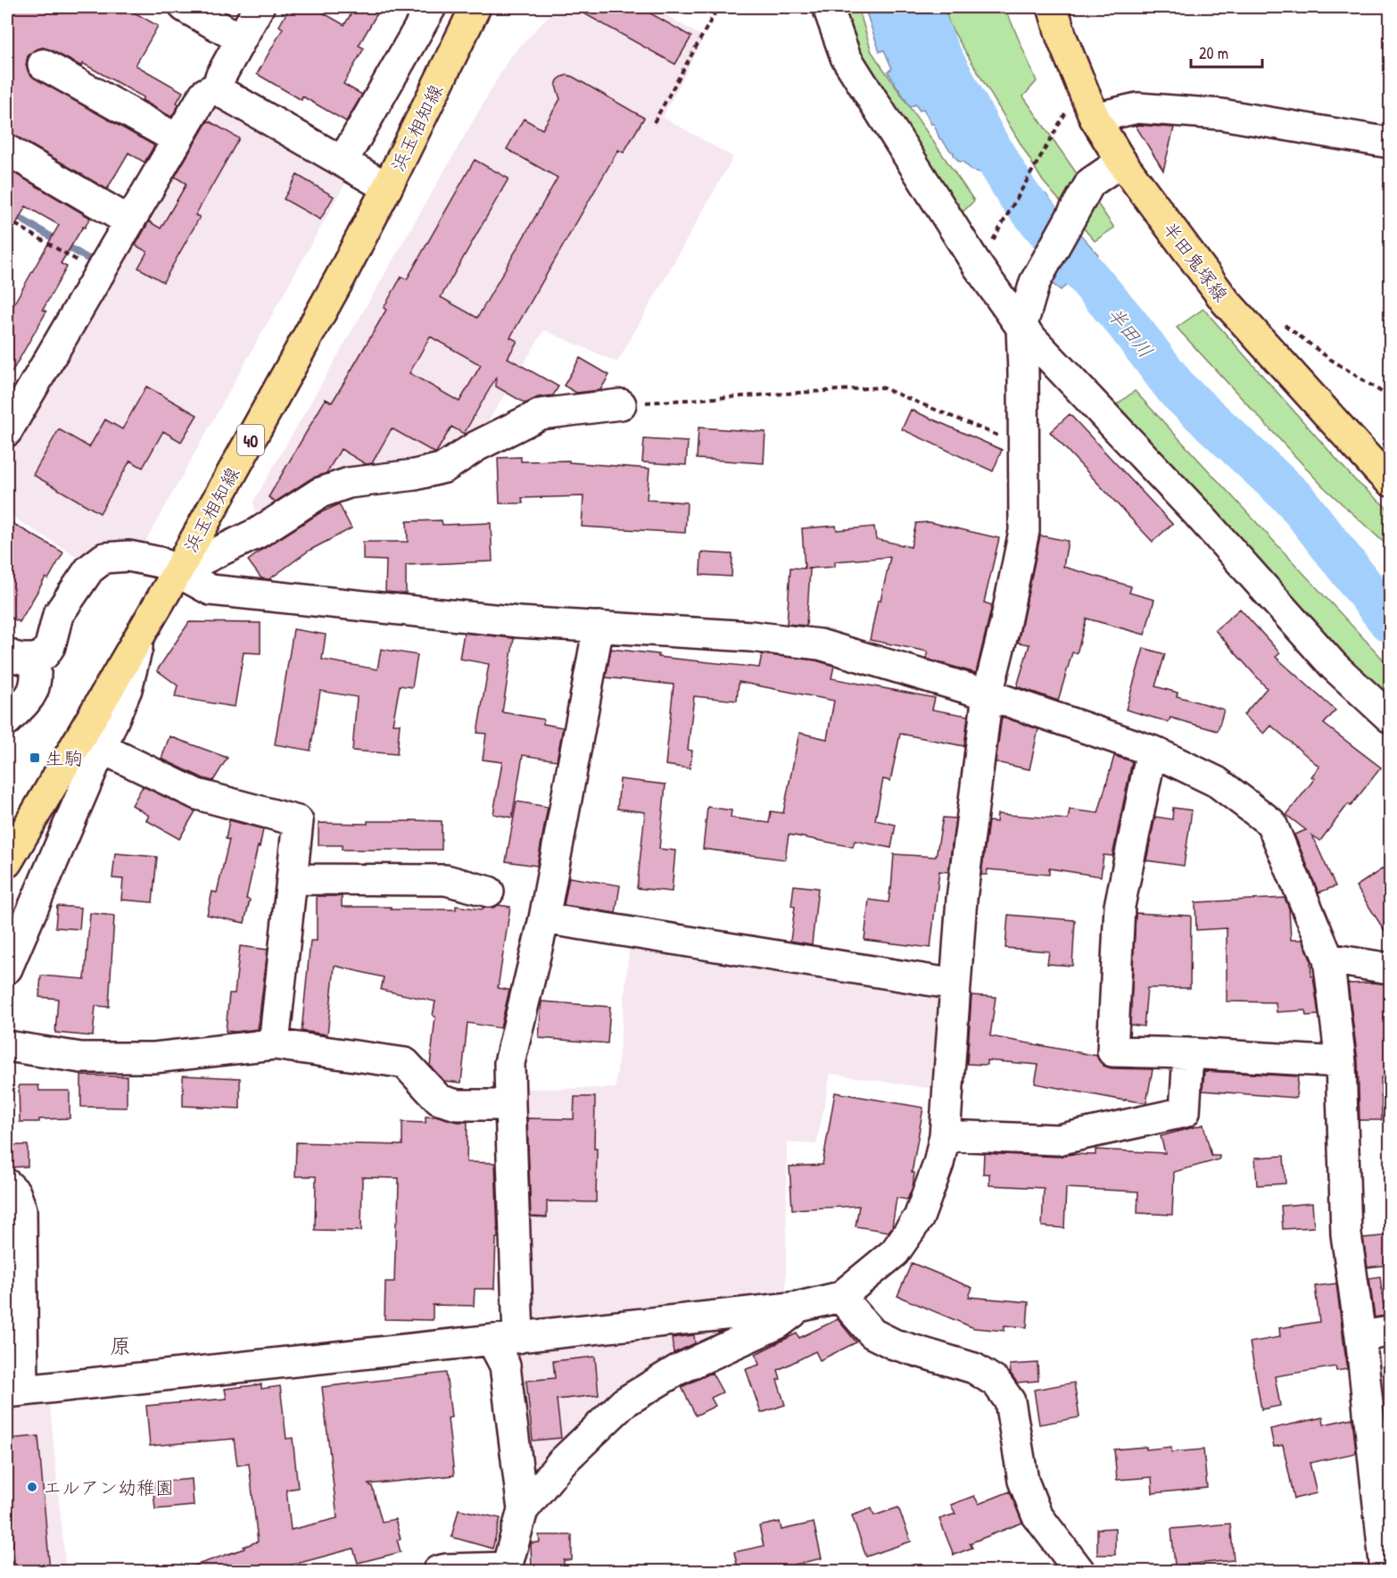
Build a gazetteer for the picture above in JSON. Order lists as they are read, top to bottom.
{
  "streets": {
    "main road": ["浜玉相知線", "半田鬼塚線", "40"]
  },
  "districts": ["原"],
  "water": ["半田川"],
  "places": {
    "transit": ["生駒"],
    "other": ["エルアン幼稚園"]
  },
  "scale_bar": "20 m"
}
